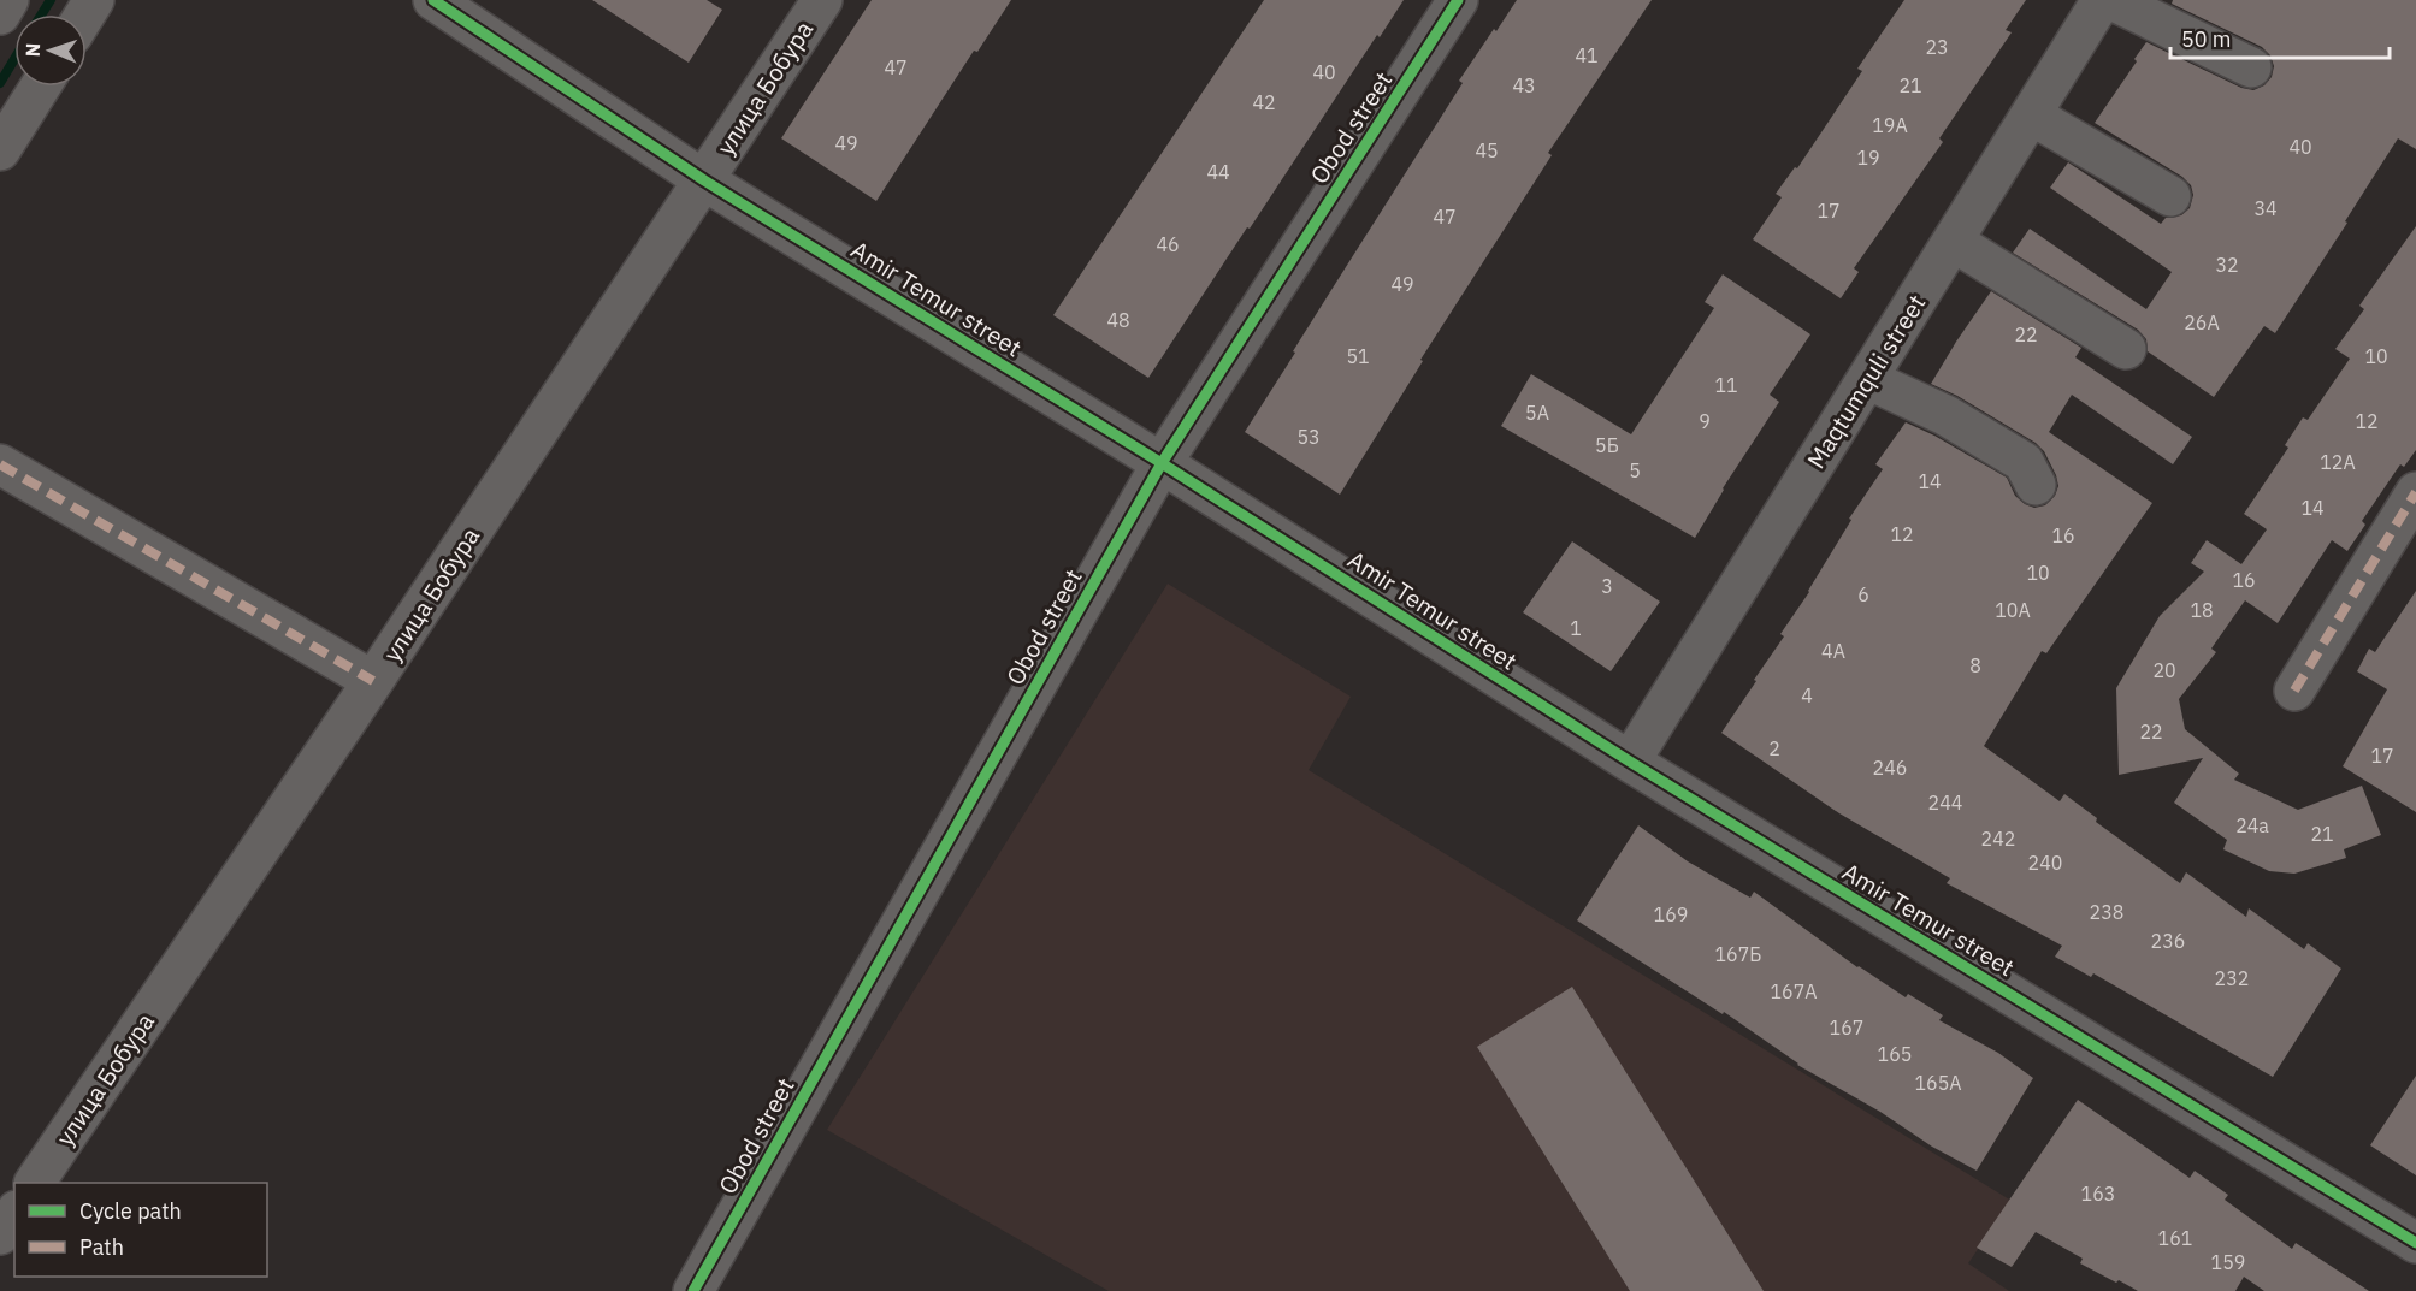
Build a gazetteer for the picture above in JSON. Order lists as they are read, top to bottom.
{
  "streets": {
    "street": [
      "улица Бобура",
      "Obod street",
      "Amir Temur street",
      "Maqtumquli street"
    ]
  },
  "crossings": [
    ["улица Бобура", "Amir Temur street"],
    ["Obod street", "Amir Temur street"],
    ["Amir Temur street", "Maqtumquli street"]
  ],
  "house_numbers": [
    "23",
    "41",
    "47",
    "40",
    "43",
    "21",
    "42",
    "19А",
    "49",
    "40",
    "45",
    "19",
    "44",
    "34",
    "17",
    "47",
    "46",
    "32",
    "49",
    "48",
    "26A",
    "22",
    "51",
    "10",
    "11",
    "5А",
    "9",
    "12",
    "53",
    "5Б",
    "12A",
    "5",
    "14",
    "14",
    "12",
    "16",
    "10",
    "16",
    "3",
    "6",
    "10А",
    "18",
    "1",
    "4А",
    "8",
    "20",
    "4",
    "22",
    "2",
    "17",
    "246",
    "244",
    "24a",
    "21",
    "242",
    "240",
    "238",
    "169",
    "236",
    "167Б",
    "232",
    "167А",
    "167",
    "165",
    "165А",
    "163",
    "161",
    "159"
  ],
  "legend": ["Cycle path", "Path"],
  "scale_bar": "50 m",
  "north": "left"
}
